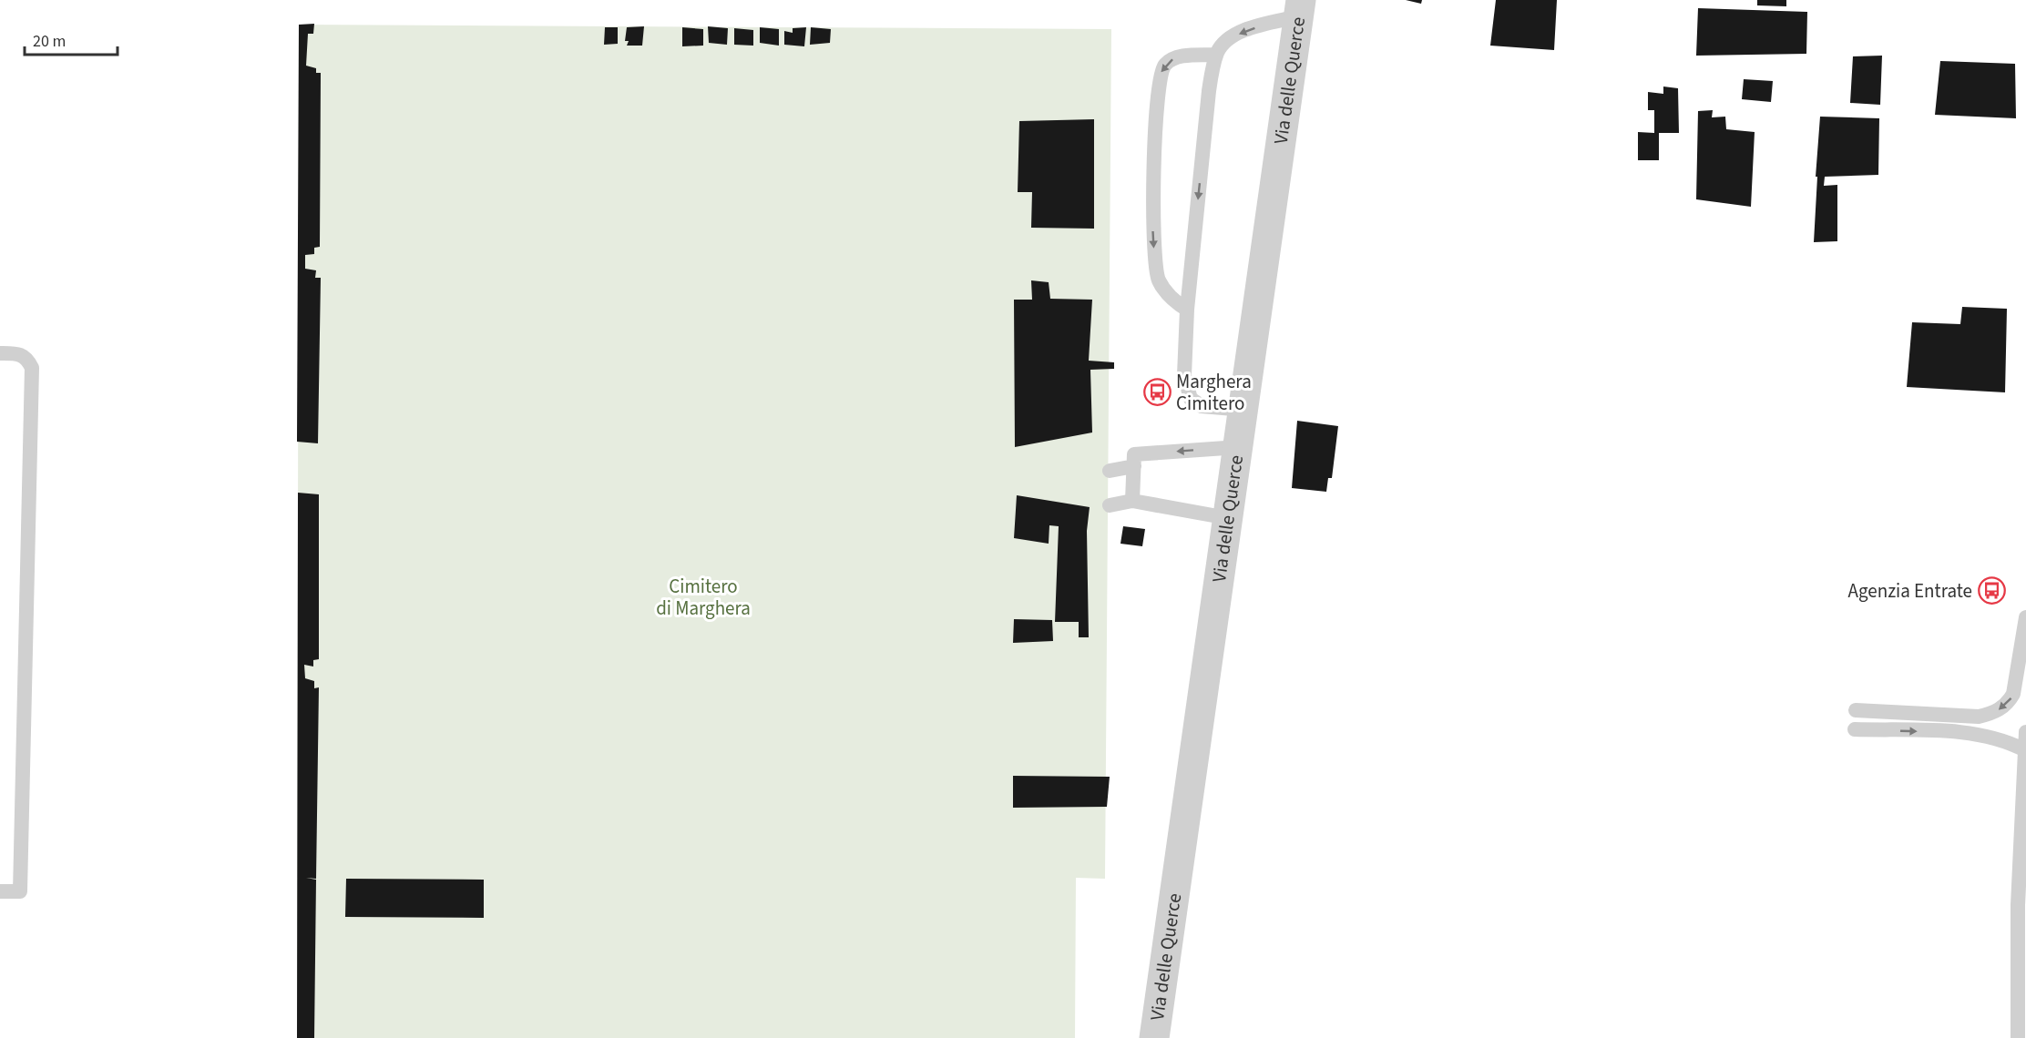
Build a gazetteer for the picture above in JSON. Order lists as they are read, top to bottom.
{
  "streets": {
    "street": ["Via delle Querce"]
  },
  "parks": ["Cimitero di Marghera"],
  "places": {
    "bus stop": ["Marghera Cimitero", "Agenzia Entrate"]
  },
  "scale_bar": "20 m"
}
